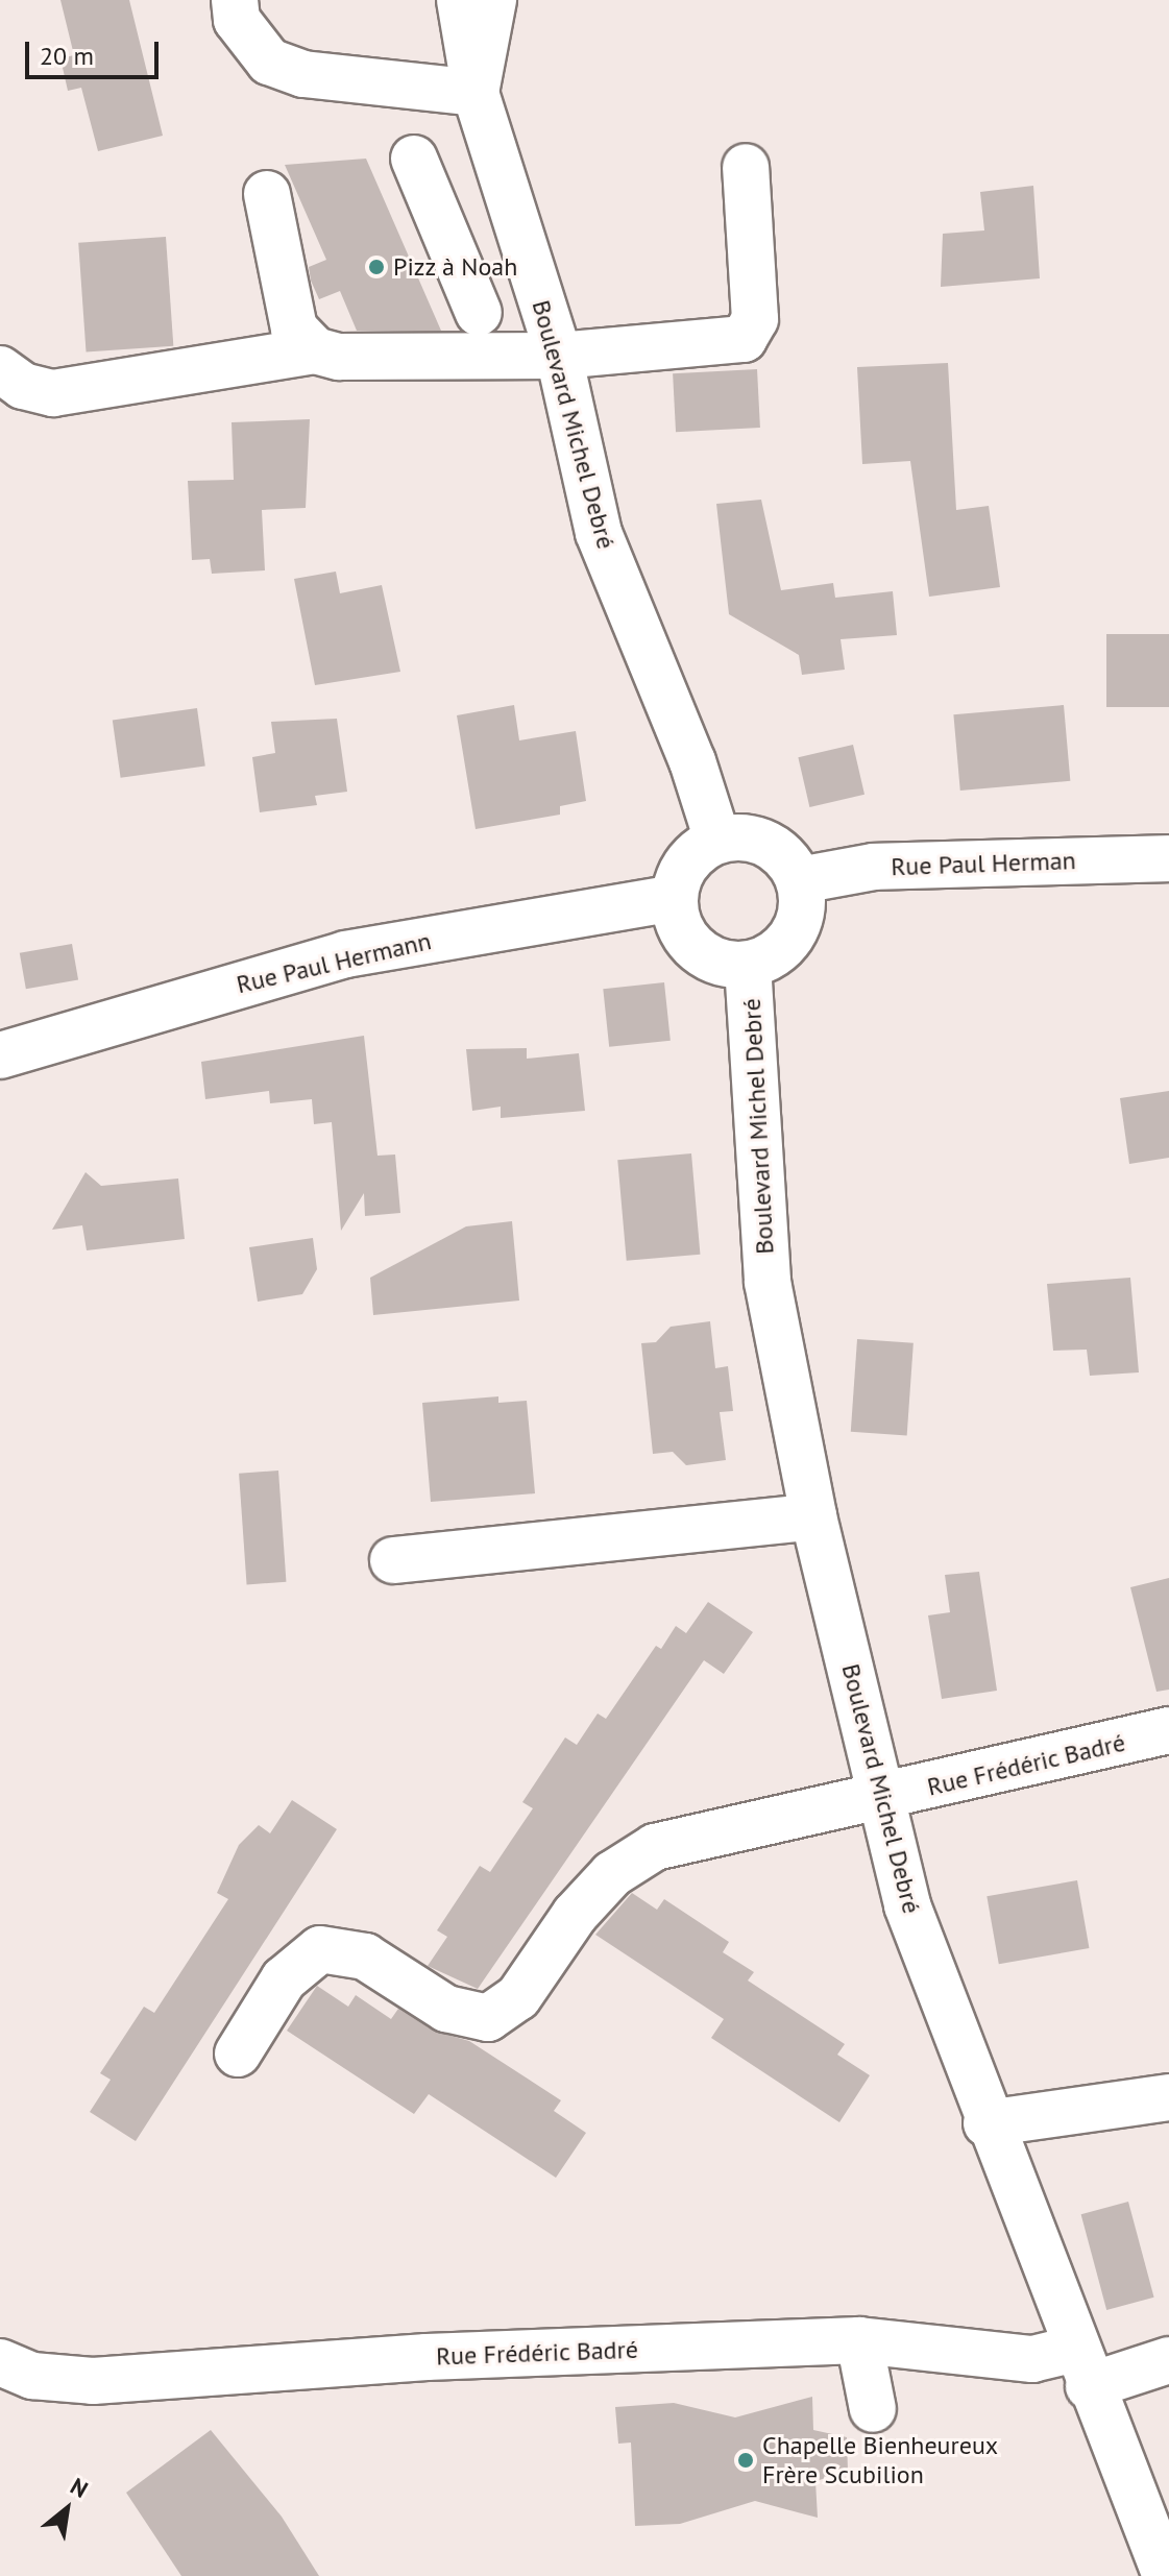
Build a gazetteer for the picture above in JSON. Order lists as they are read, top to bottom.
{
  "streets": {
    "street": [
      "Boulevard Michel Debré",
      "Rue Paul Herman",
      "Rue Paul Hermann",
      "Rue Frédéric Badré"
    ]
  },
  "crossings": [
    ["Boulevard Michel Debré", "Rue Paul Herman"],
    ["Boulevard Michel Debré", "Rue Paul Hermann"],
    ["Boulevard Michel Debré", "Rue Frédéric Badré"],
    ["Rue Paul Herman", "Rue Paul Hermann"]
  ],
  "places": ["Pizz à Noah", "Chapelle Bienheureux Frère Scubilion"],
  "scale_bar": "20 m",
  "north": "top right"
}
